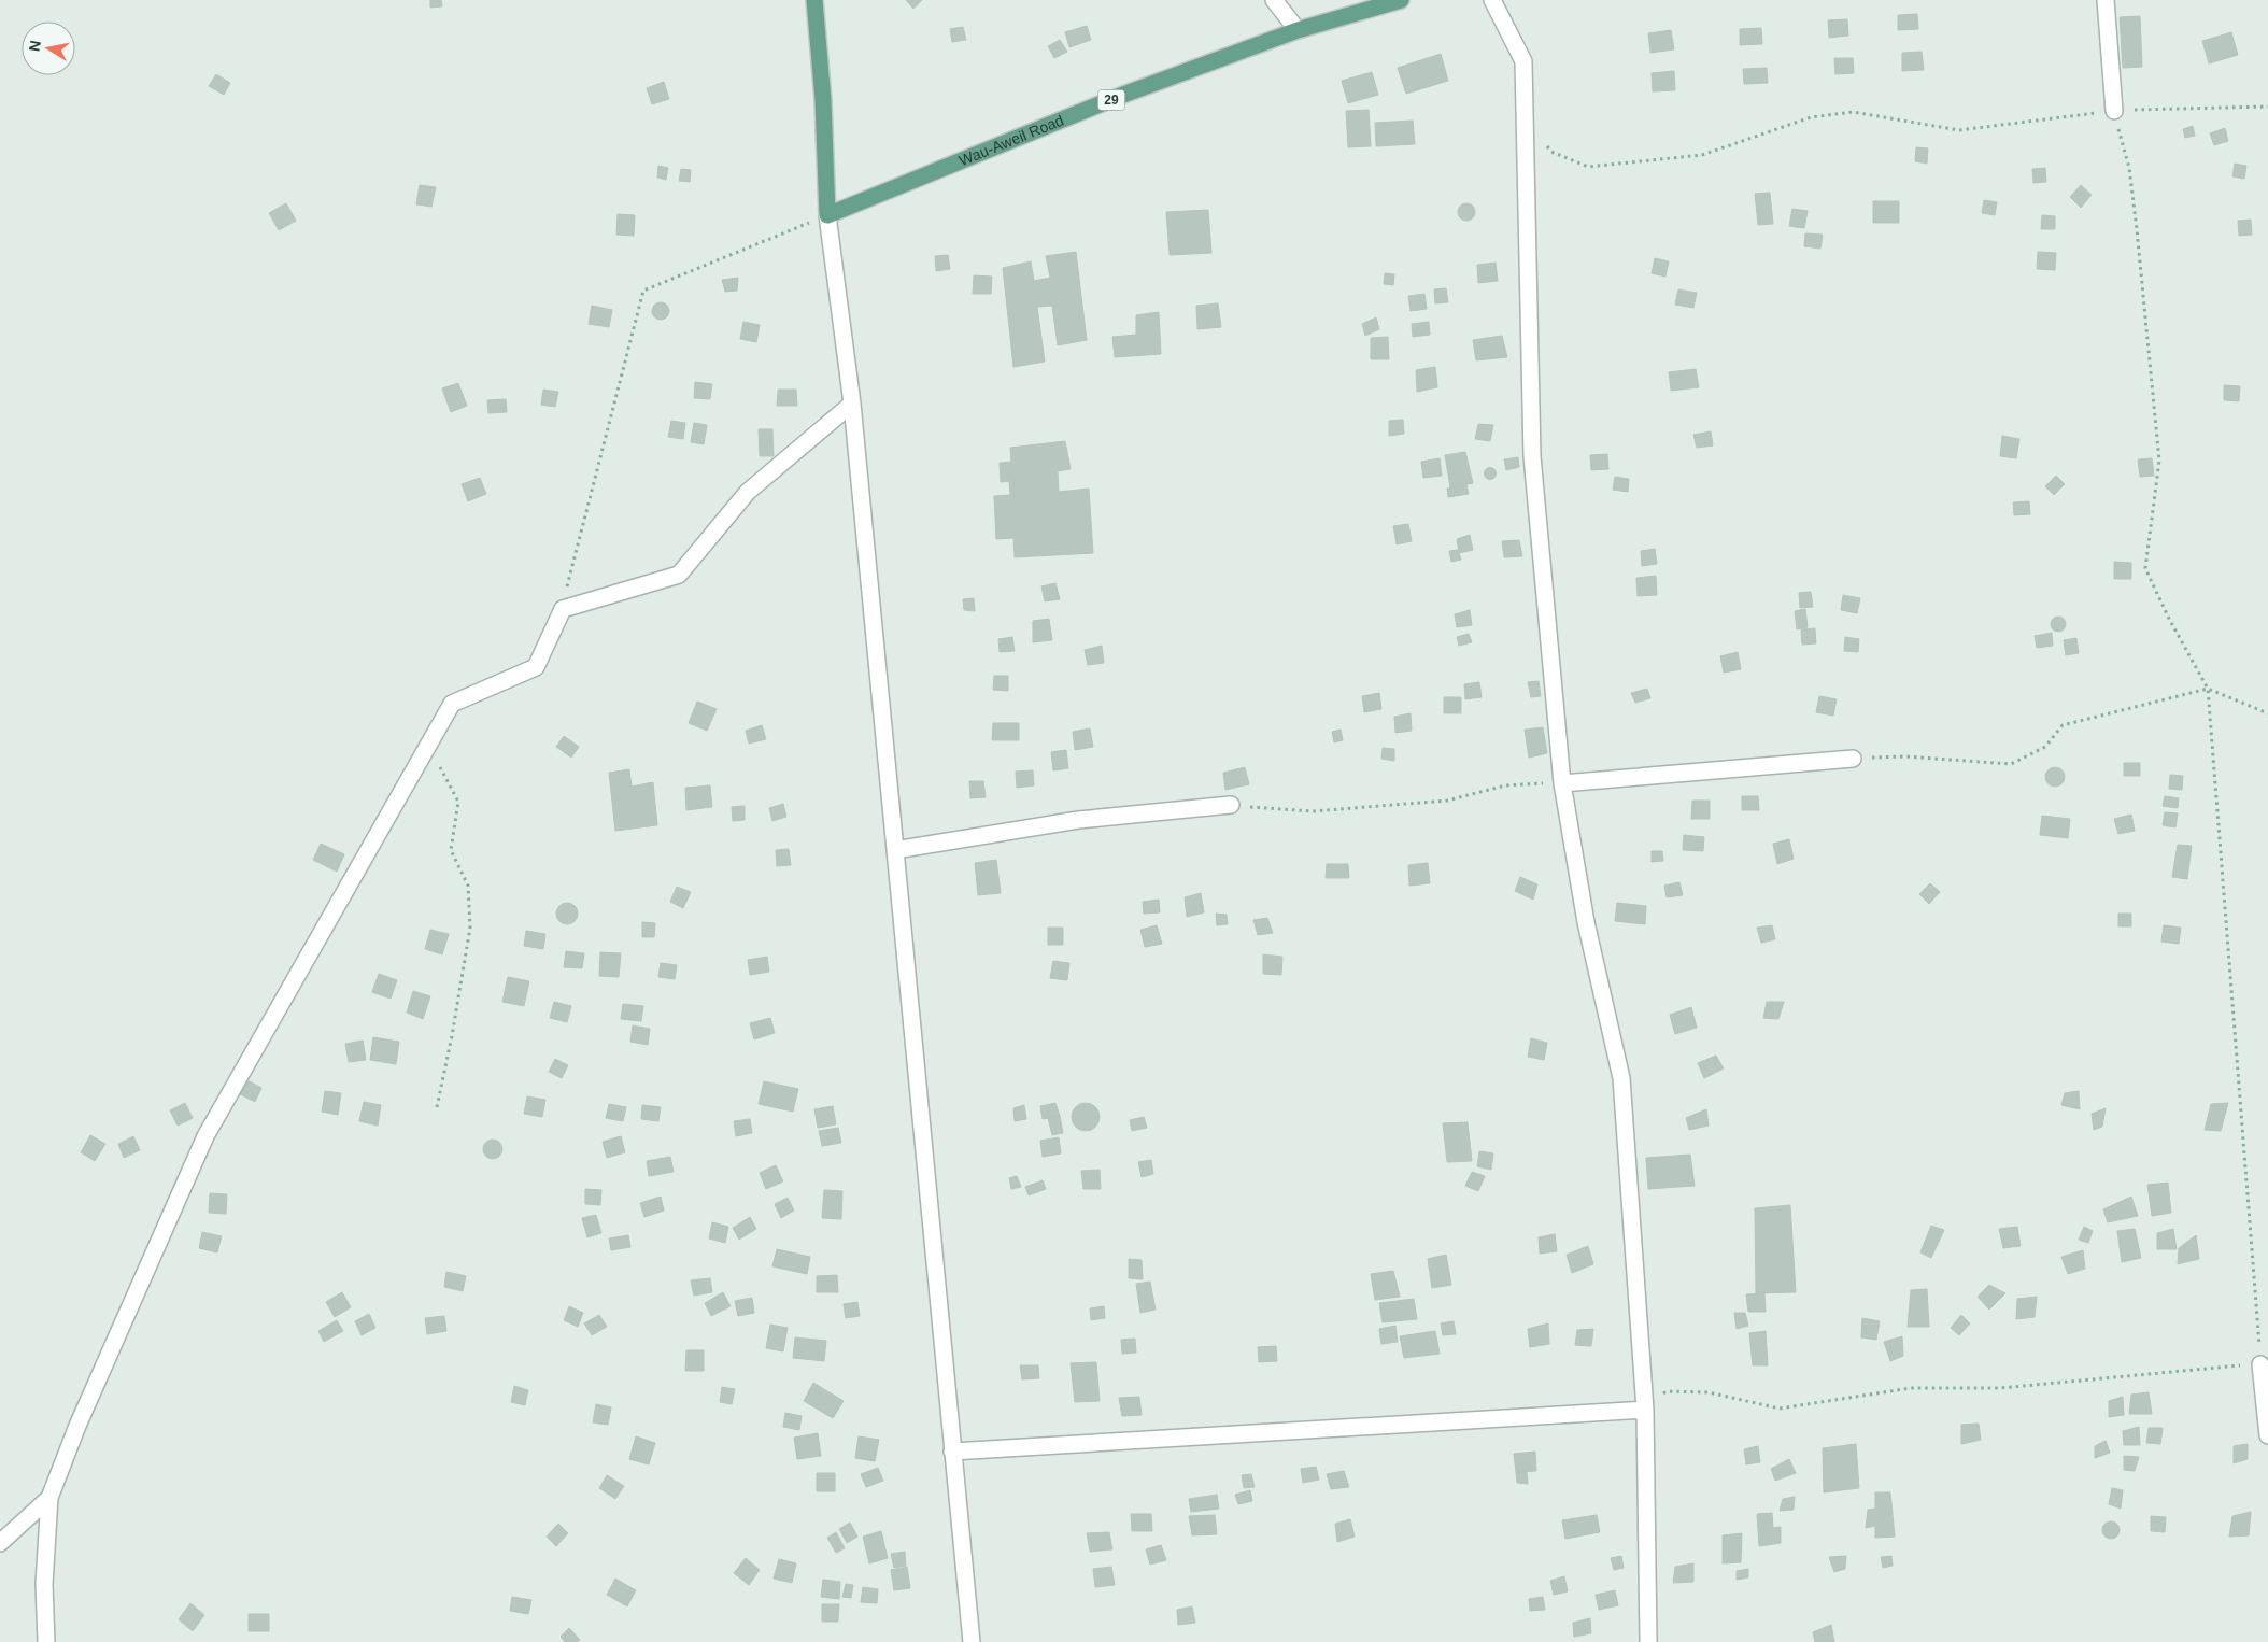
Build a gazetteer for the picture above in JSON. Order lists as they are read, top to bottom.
{
  "streets": {
    "main road": ["29", "Wau-Aweil Road"]
  },
  "north": "left"
}
